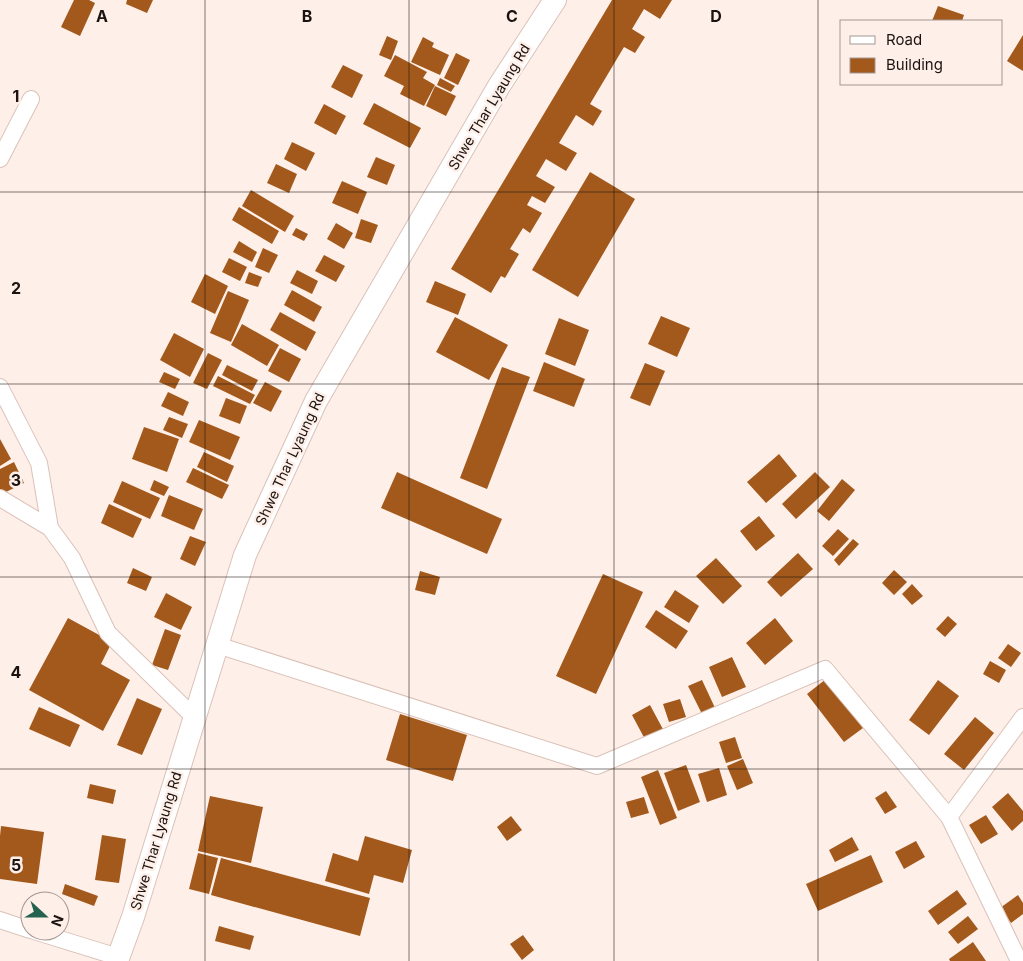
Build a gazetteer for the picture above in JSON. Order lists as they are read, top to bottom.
{
  "streets": {
    "street": ["Shwe Thar Lyaung Rd"]
  },
  "legend": ["Road", "Building"],
  "north": "right",
  "grid": {
    "columns": [
      "A",
      "B",
      "C",
      "D"
    ],
    "rows": [
      "1",
      "2",
      "3",
      "4",
      "5"
    ]
  }
}
